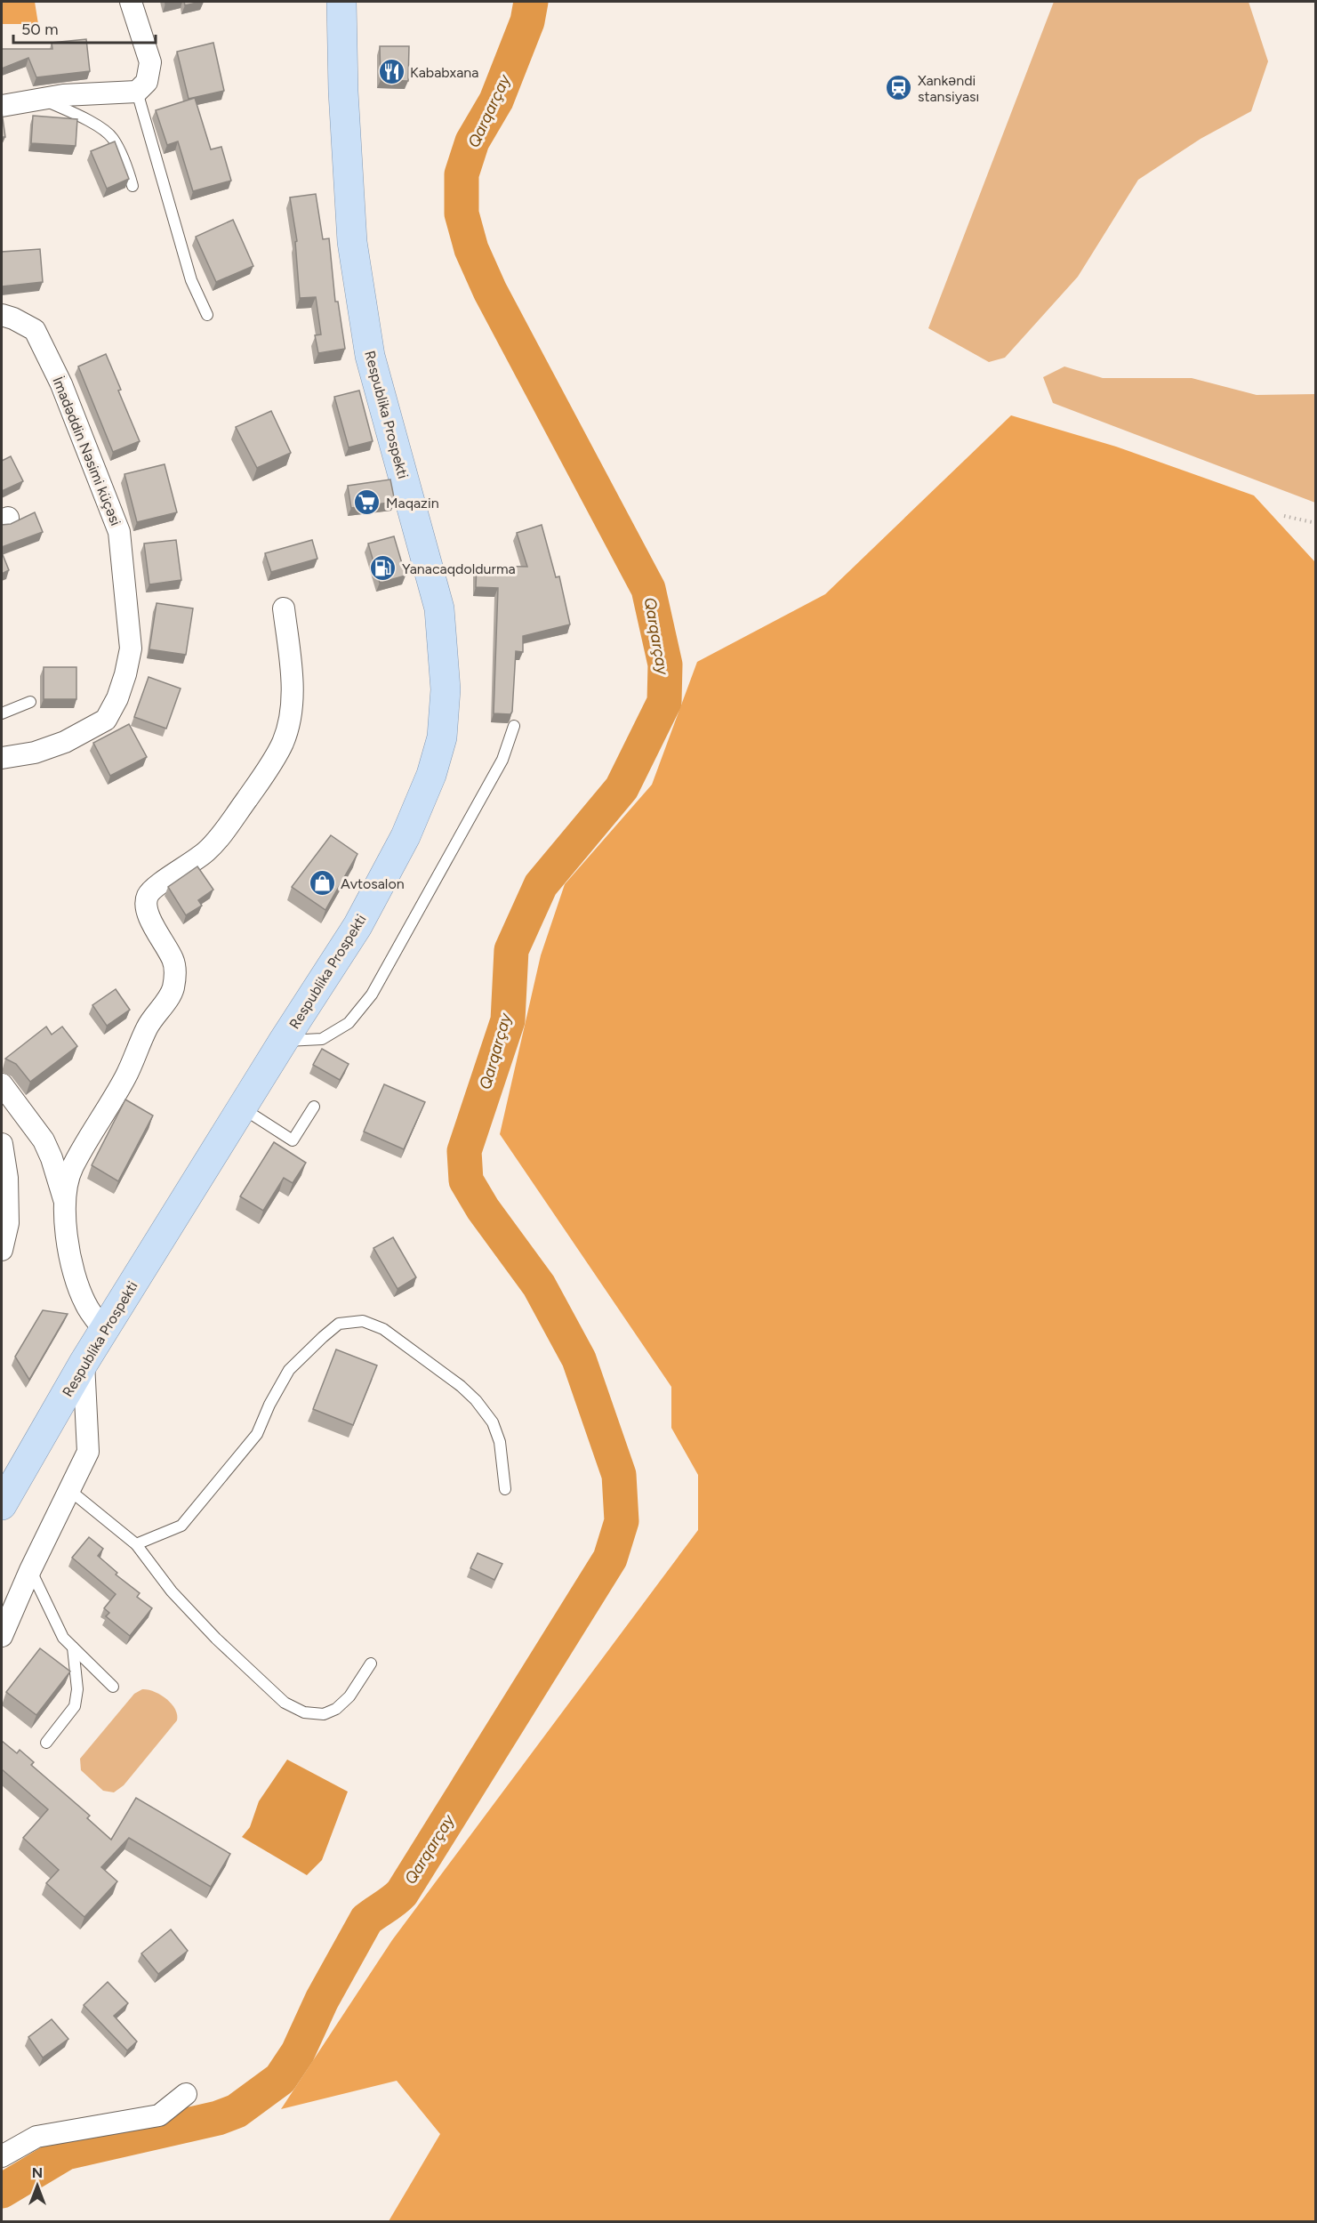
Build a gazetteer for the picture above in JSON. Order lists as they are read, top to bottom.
{
  "streets": {
    "main road": ["Respublika Prospekti"],
    "street": ["İmadəddin Nəsimi küçəsi"]
  },
  "water": ["Qarqarçay"],
  "places": {
    "restaurant": ["Kababxana"],
    "station": ["Xankəndi stansiyası"],
    "supermarket": ["Maqazin"],
    "fuel station": ["Yanacaqdoldurma"],
    "shop": ["Avtosalon"]
  },
  "scale_bar": "50 m",
  "north": "top"
}
